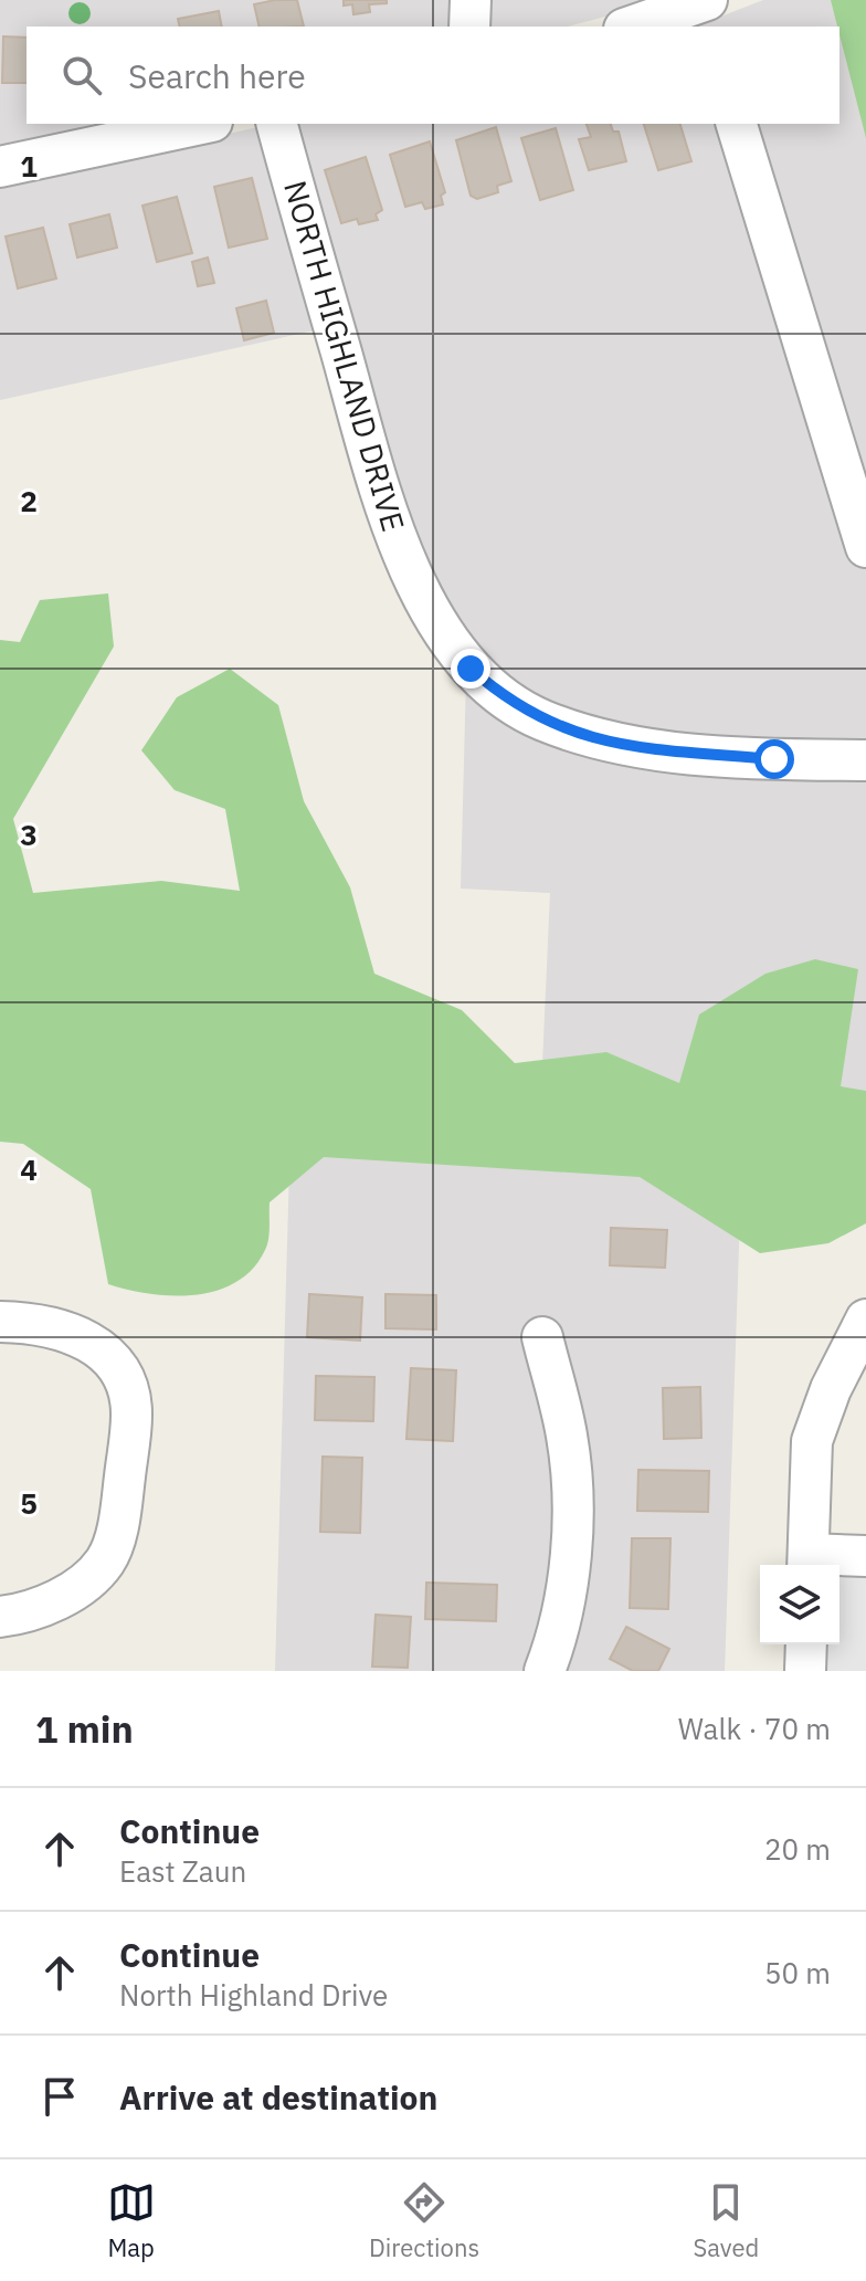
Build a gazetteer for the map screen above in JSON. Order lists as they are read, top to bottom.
{
  "streets": {
    "street": ["NORTH HIGHLAND DRIVE"]
  },
  "page": {
    "search": "Search here",
    "heading": ["1 min", "Walk · 70 m"],
    "list": [
      ["Continue", "East Zaun", "20 m"],
      ["Continue", "North Highland Drive", "50 m"],
      "Arrive at destination"
    ],
    "nav": ["Map", "Directions", "Saved"]
  },
  "grid": {
    "rows": [
      "1",
      "2",
      "3",
      "4",
      "5"
    ]
  }
}
